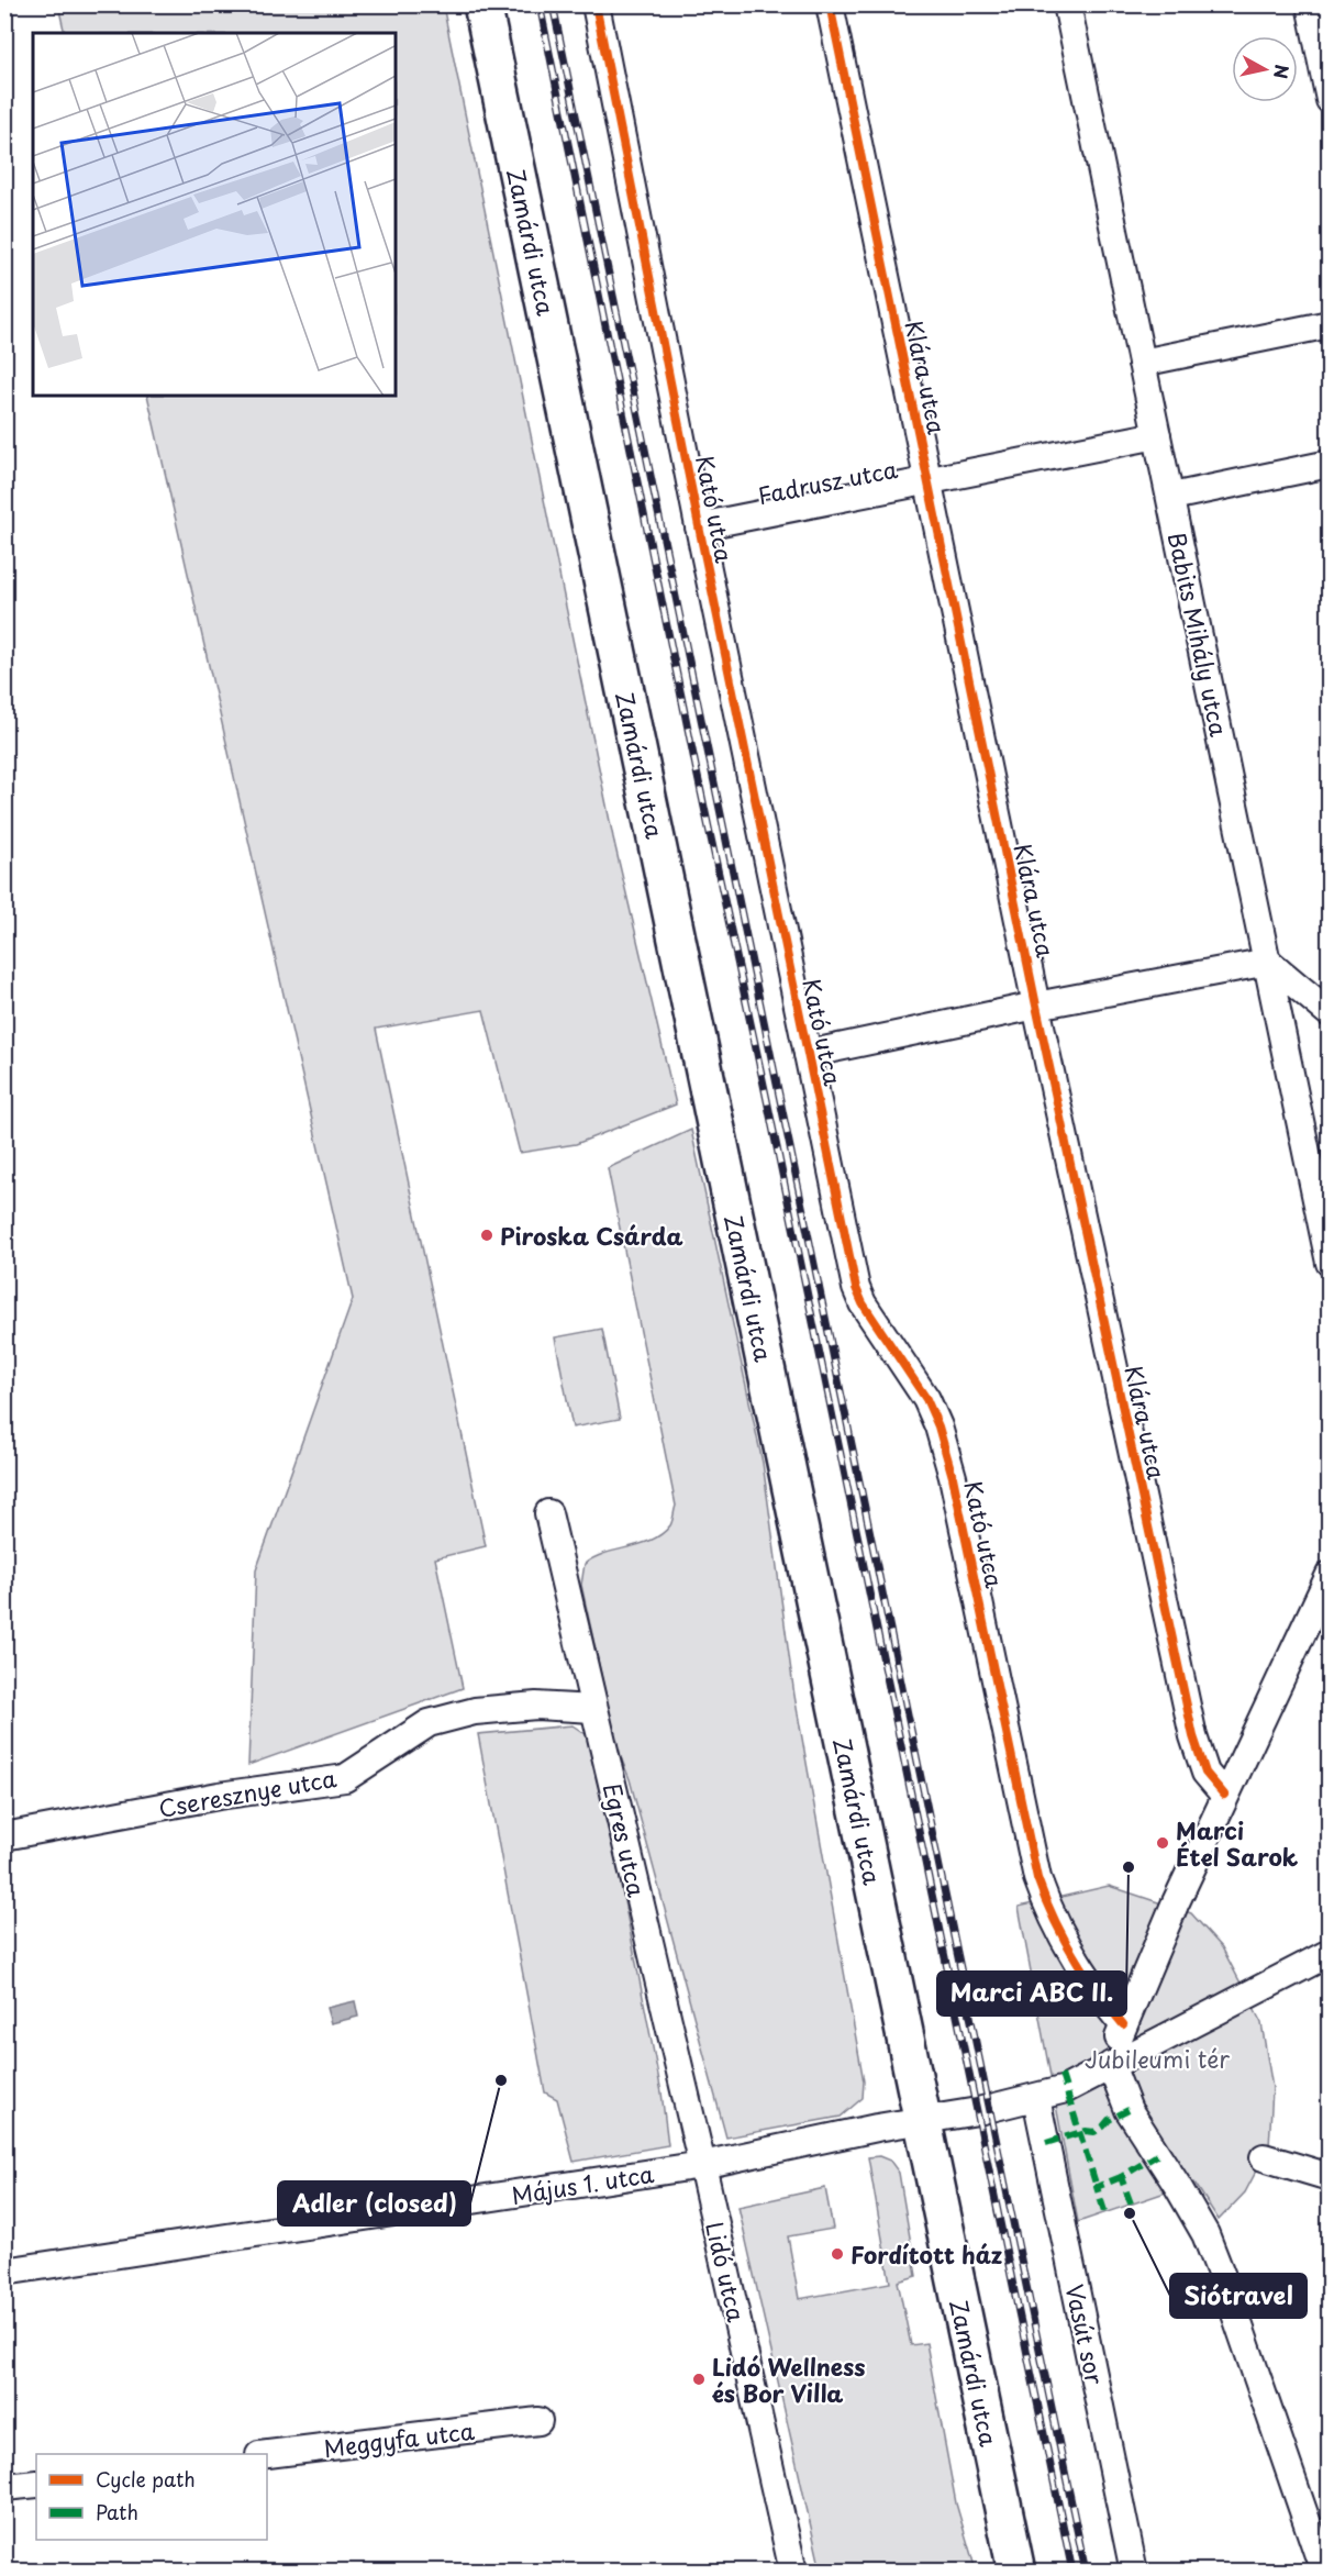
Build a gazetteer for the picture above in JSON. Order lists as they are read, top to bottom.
{
  "streets": {
    "main road": ["Zamárdi utca"],
    "street": [
      "Klára utca",
      "Fadrusz utca",
      "Kató utca",
      "Babits Mihály utca",
      "Cseresznye utca",
      "Egres utca",
      "Május 1. utca",
      "Lidó utca",
      "Vasút sor",
      "Meggyfa utca"
    ]
  },
  "crossings": [
    ["Zamárdi utca", "Május 1. utca"],
    ["Klára utca", "Fadrusz utca"],
    ["Fadrusz utca", "Kató utca"],
    ["Fadrusz utca", "Babits Mihály utca"],
    ["Cseresznye utca", "Egres utca"],
    ["Egres utca", "Május 1. utca"],
    ["Egres utca", "Lidó utca"],
    ["Május 1. utca", "Lidó utca"]
  ],
  "parks": ["Jubileumi tér"],
  "places": [
    "Piroska Csárda",
    "Marci Étel Sarok",
    "Marci ABC II.",
    "Adler (closed)",
    "Siótravel",
    "Fordított ház",
    "Lidó Wellness és Bor Villa"
  ],
  "legend": ["Cycle path", "Path"],
  "north": "right"
}
